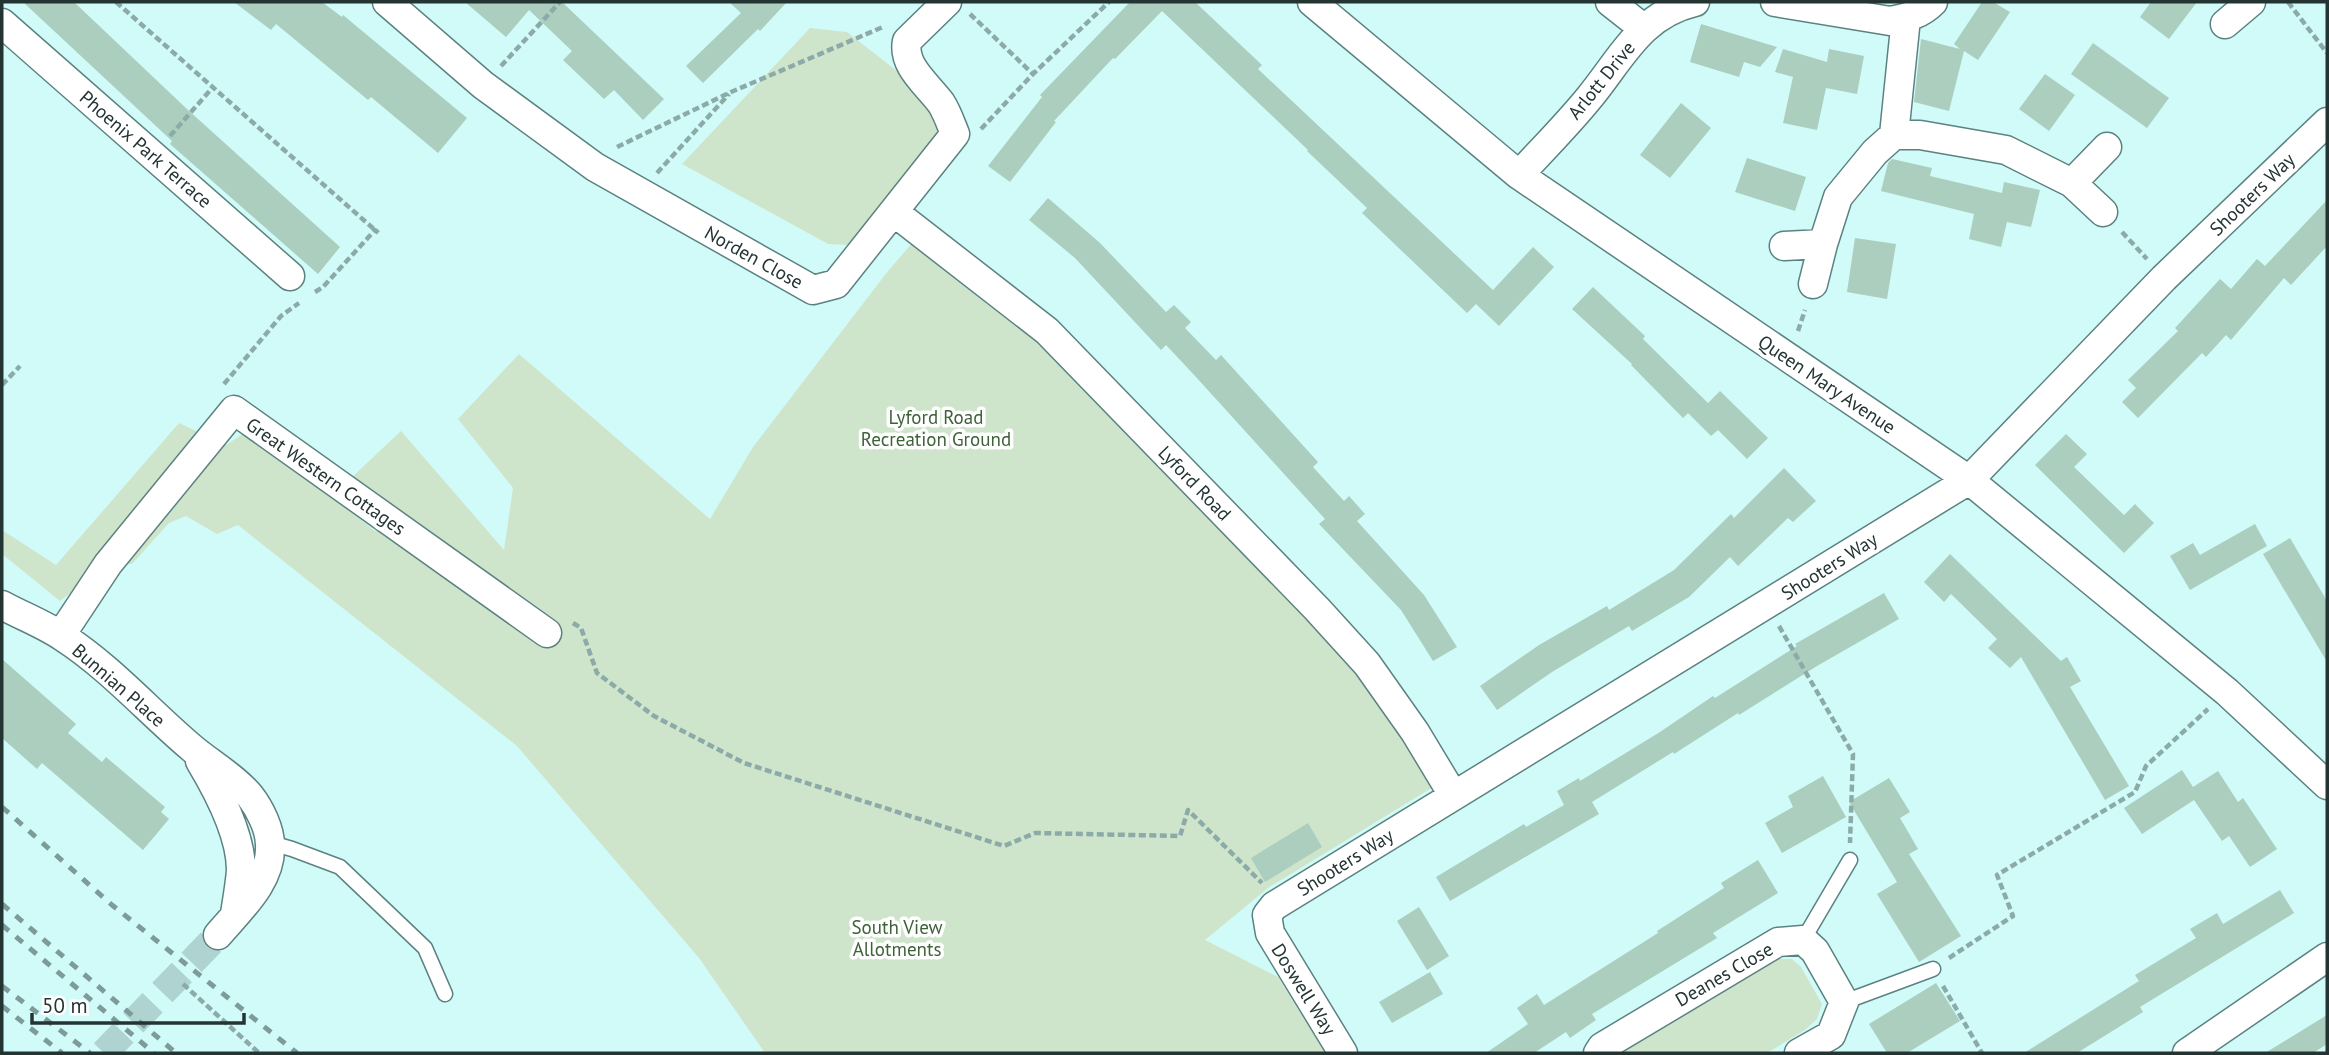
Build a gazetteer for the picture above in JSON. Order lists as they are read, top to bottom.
{
  "streets": {
    "street": [
      "Arlott Drive",
      "Phoenix Park Terrace",
      "Shooters Way",
      "Norden Close",
      "Queen Mary Avenue",
      "Great Western Cottages",
      "Lyford Road",
      "Bunnian Place",
      "Deanes Close",
      "Doswell Way"
    ]
  },
  "crossings": [
    ["Arlott Drive", "Queen Mary Avenue"],
    ["Shooters Way", "Queen Mary Avenue"],
    ["Shooters Way", "Lyford Road"],
    ["Shooters Way", "Doswell Way"],
    ["Norden Close", "Lyford Road"],
    ["Great Western Cottages", "Bunnian Place"]
  ],
  "parks": ["Lyford Road Recreation Ground", "South View Allotments"],
  "scale_bar": "50 m"
}
